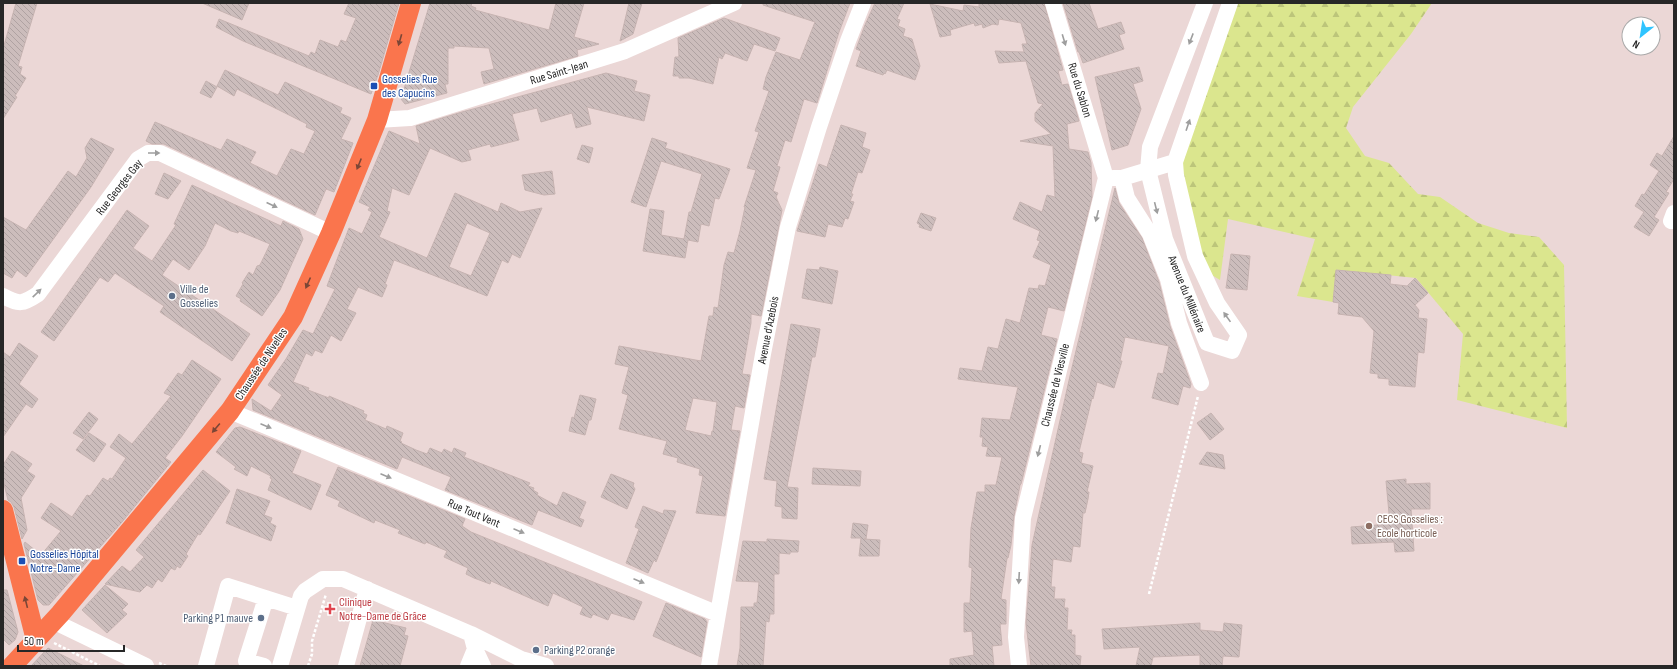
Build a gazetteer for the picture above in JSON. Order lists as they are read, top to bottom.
{
  "streets": {
    "main road": ["Chaussée de Nivelles"],
    "street": [
      "Rue Saint-Jean",
      "Rue du Sablon",
      "Rue Georges Gay",
      "Avenue du Millénaire",
      "Avenue d'Azebois",
      "Chaussée de Viesville",
      "Rue Tout Vent"
    ]
  },
  "crossings": [
    ["Rue Saint-Jean", "Chaussée de Nivelles"],
    ["Rue du Sablon", "Chaussée de Viesville"],
    ["Rue Georges Gay", "Chaussée de Nivelles"],
    ["Avenue d'Azebois", "Rue Tout Vent"],
    ["Chaussée de Nivelles", "Rue Tout Vent"]
  ],
  "one_way": ["Rue du Sablon", "Chaussée de Nivelles", "Chaussée de Viesville"],
  "places": {
    "transit": ["Gosselies Rue des Capucins", "Gosselies Hôpital Notre-Dame"],
    "other": [
      "Ville de Gosselies",
      "CECS Gosselies : Ecole horticole",
      "Parking P1 mauve",
      "Parking P2 orange"
    ],
    "health": ["Clinique Notre-Dame de Grâce"]
  },
  "scale_bar": "50 m",
  "north": "bottom left"
}
